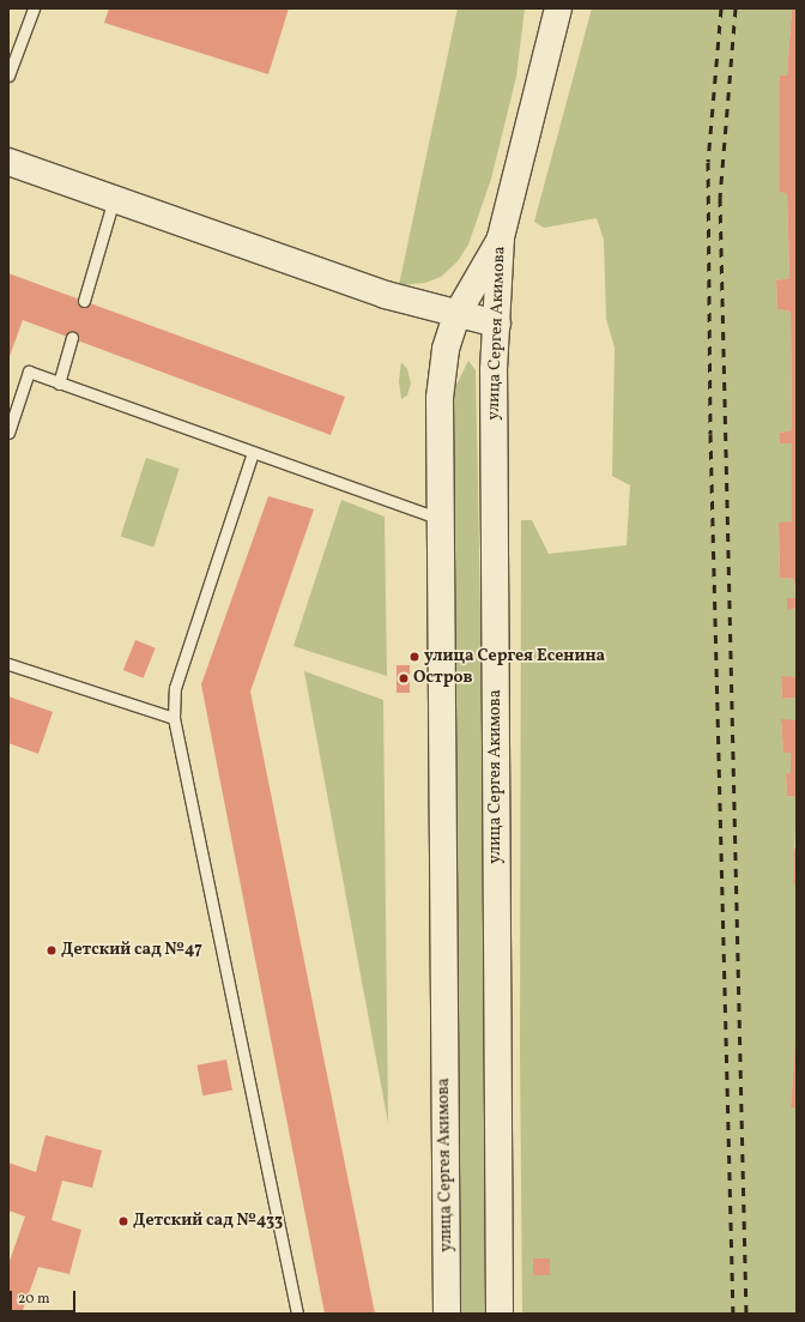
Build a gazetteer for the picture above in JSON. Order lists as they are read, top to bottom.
{
  "streets": {
    "main road": ["улица Сергея Акимова"]
  },
  "places": [
    "улица Сергея Есенина",
    "Остров",
    "Детский сад №47",
    "Детский сад №433"
  ],
  "scale_bar": "20 m"
}
